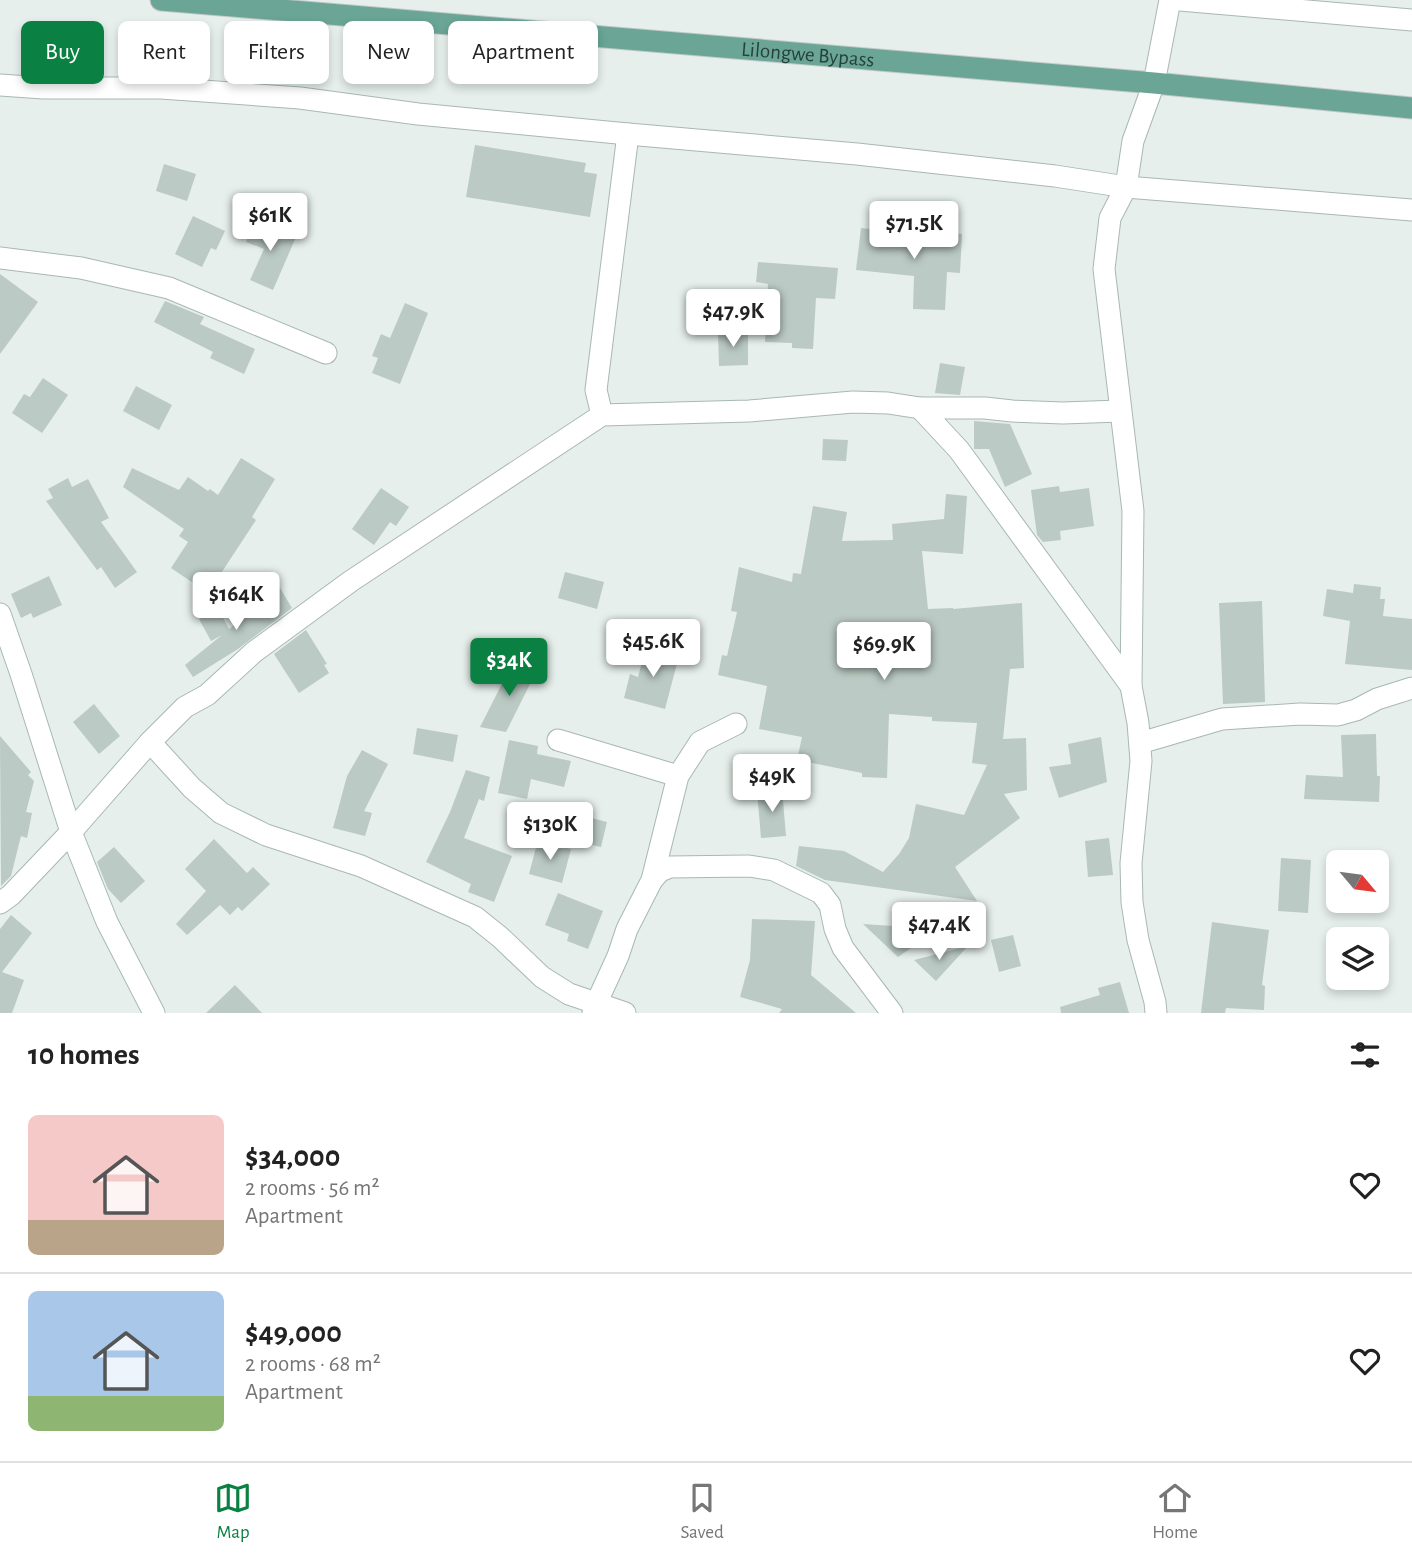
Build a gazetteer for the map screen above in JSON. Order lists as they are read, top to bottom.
{
  "streets": {
    "main road": ["Lilongwe Bypass"]
  },
  "north": "bottom right",
  "page": {
    "chip": [
      "Buy",
      "Rent",
      "Filters",
      "New",
      "Apartment"
    ],
    "price": [
      "$61K",
      "$71.5K",
      "$47.9K",
      "$164K",
      "$45.6K",
      "$69.9K",
      "$34K",
      "$49K",
      "$130K",
      "$47.4K"
    ],
    "heading": "10 homes",
    "list": [
      {
        "name": "$34,000",
        "note": "2 rooms · 56 m² · Apartment"
      },
      {
        "name": "$49,000",
        "note": "2 rooms · 68 m² · Apartment"
      }
    ],
    "tabs": ["Map", "Saved", "Home"]
  }
}
